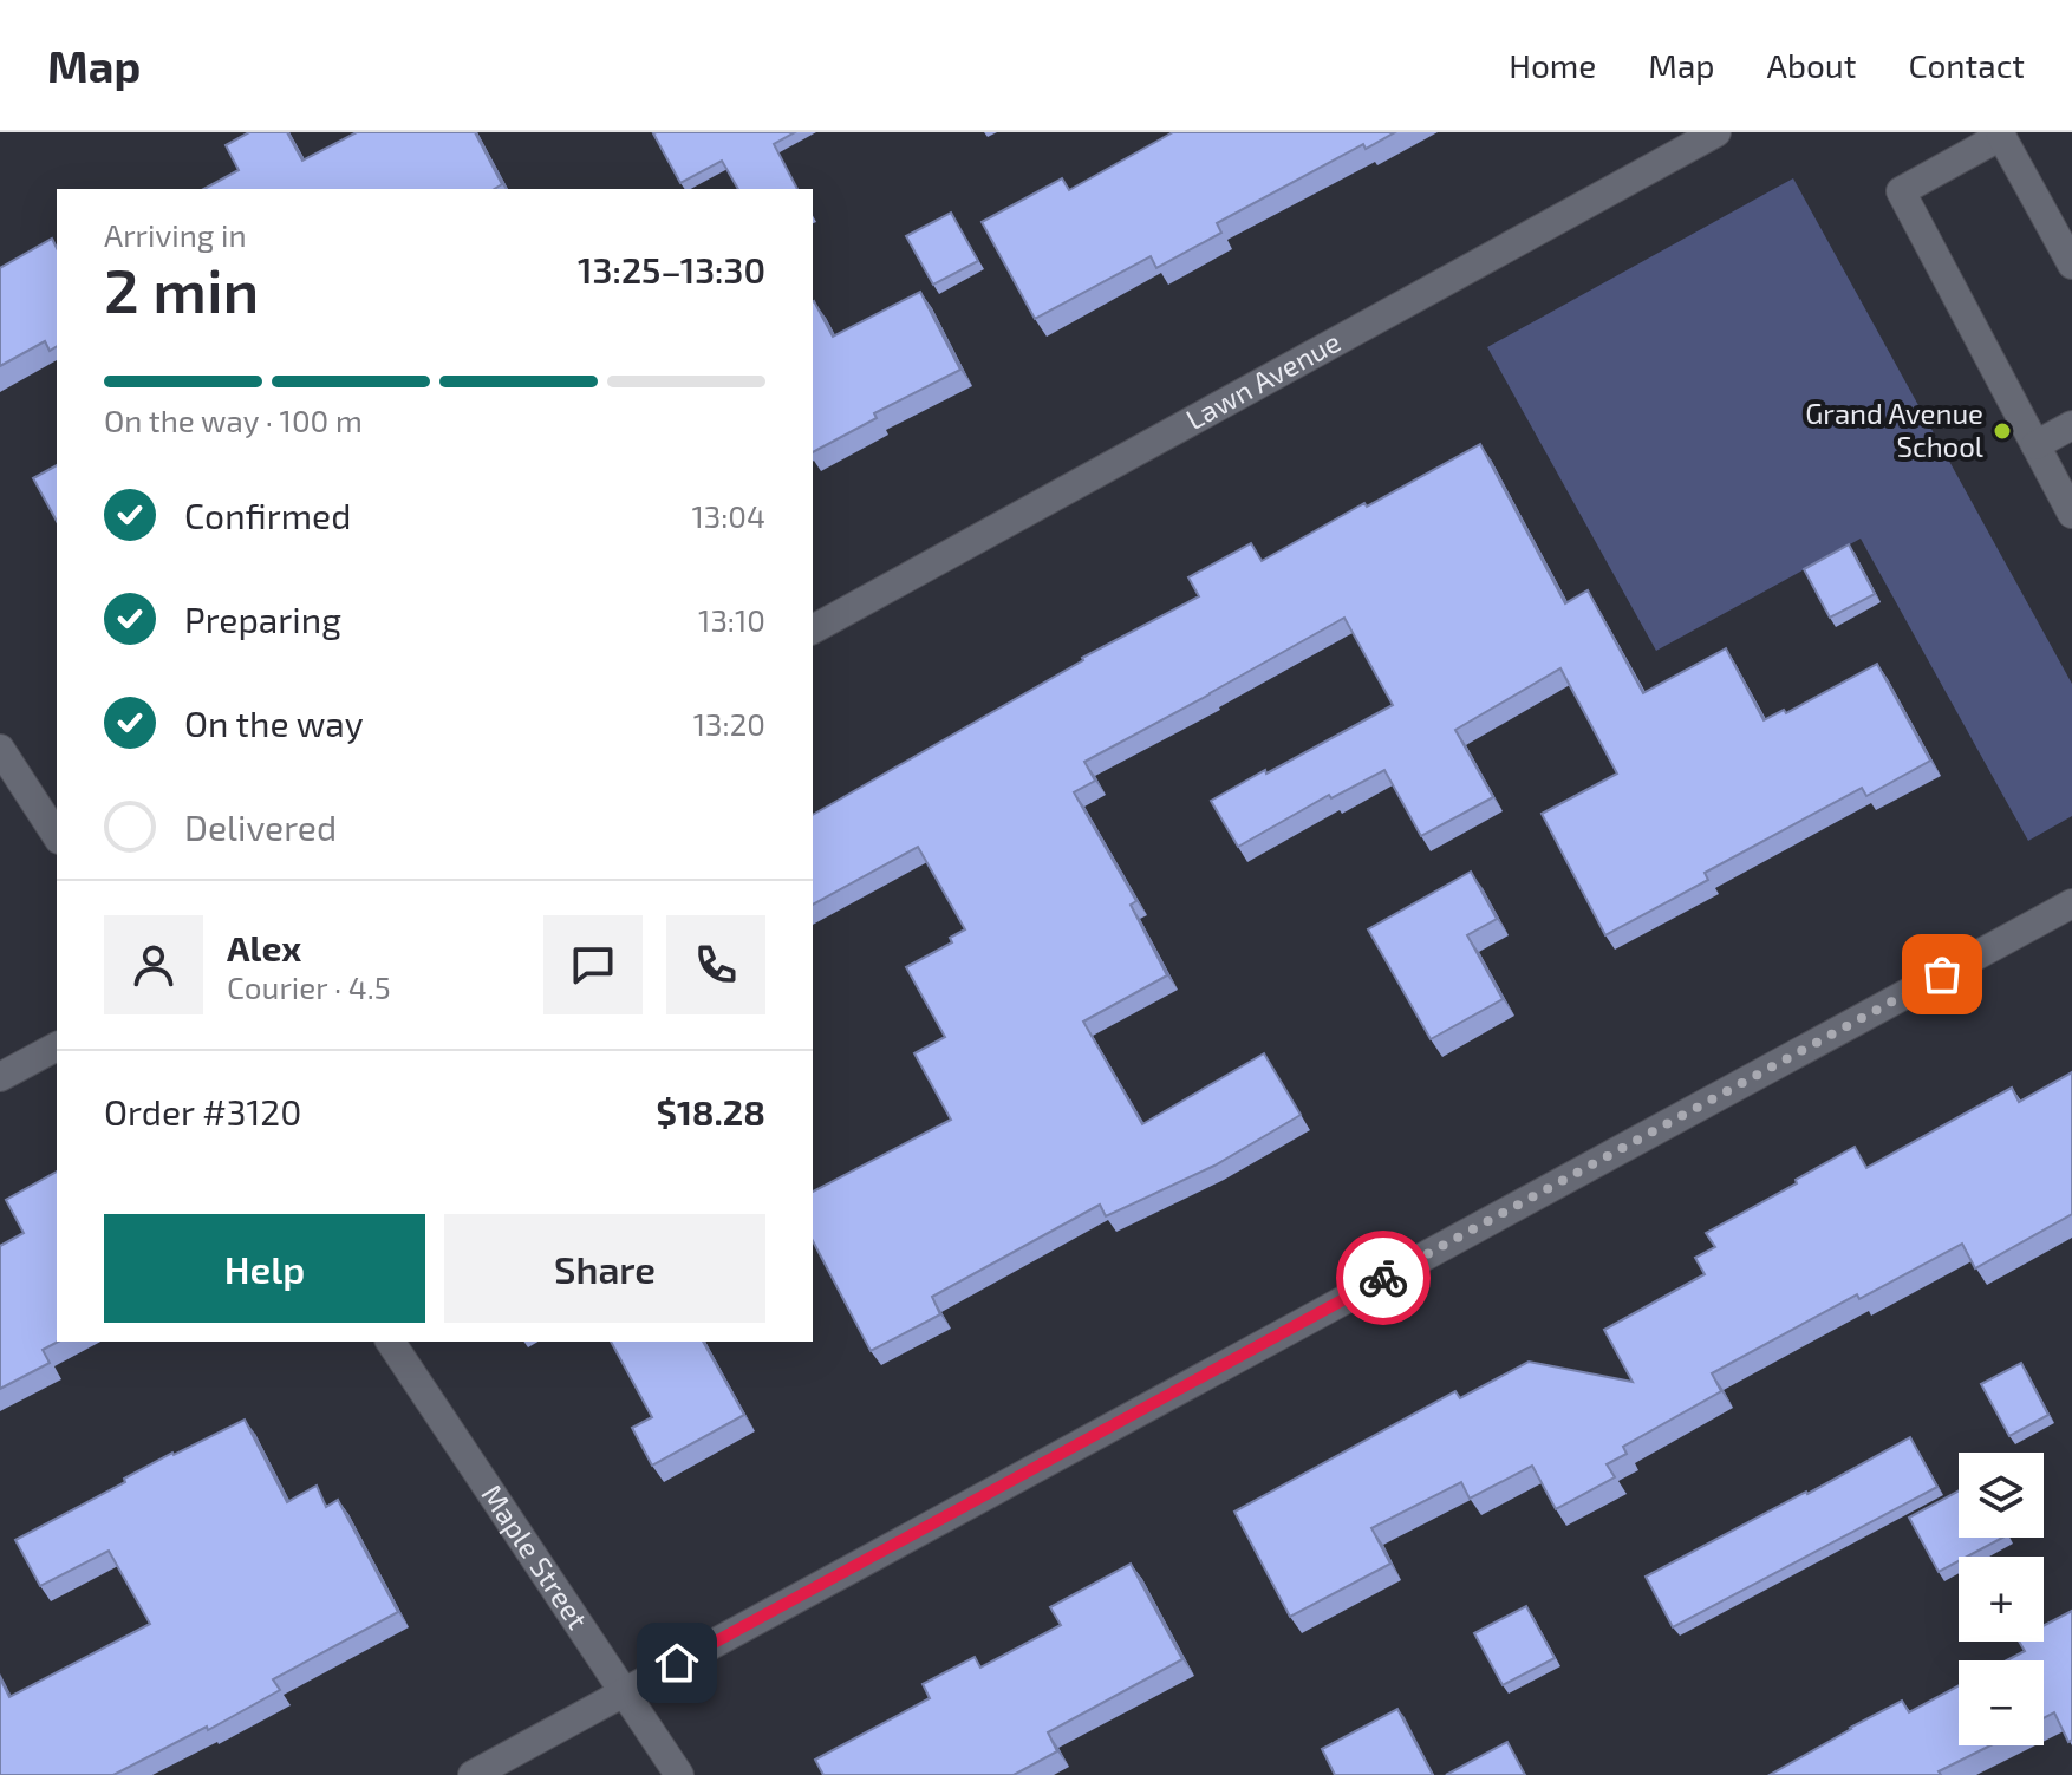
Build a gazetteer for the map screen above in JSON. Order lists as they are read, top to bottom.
{
  "streets": {
    "street": ["Lawn Avenue", "Maple Street"]
  },
  "places": ["Grand Avenue School"],
  "page": {
    "header": "Map",
    "nav": [
      "Home",
      "Map",
      "About",
      "Contact"
    ],
    "heading": ["2 min", "Arriving in", "13:25–13:30"],
    "panel": [
      "Alex",
      "Courier · 4.5",
      "Order #3120",
      "$18.28"
    ],
    "bar": "On the way · 100 m",
    "list": [
      ["Confirmed", "13:04"],
      ["Preparing", "13:10"],
      ["On the way", "13:20"],
      "Delivered"
    ],
    "buttons": ["Help", "Share"],
    "map_buttons": ["+", "−"]
  }
}
